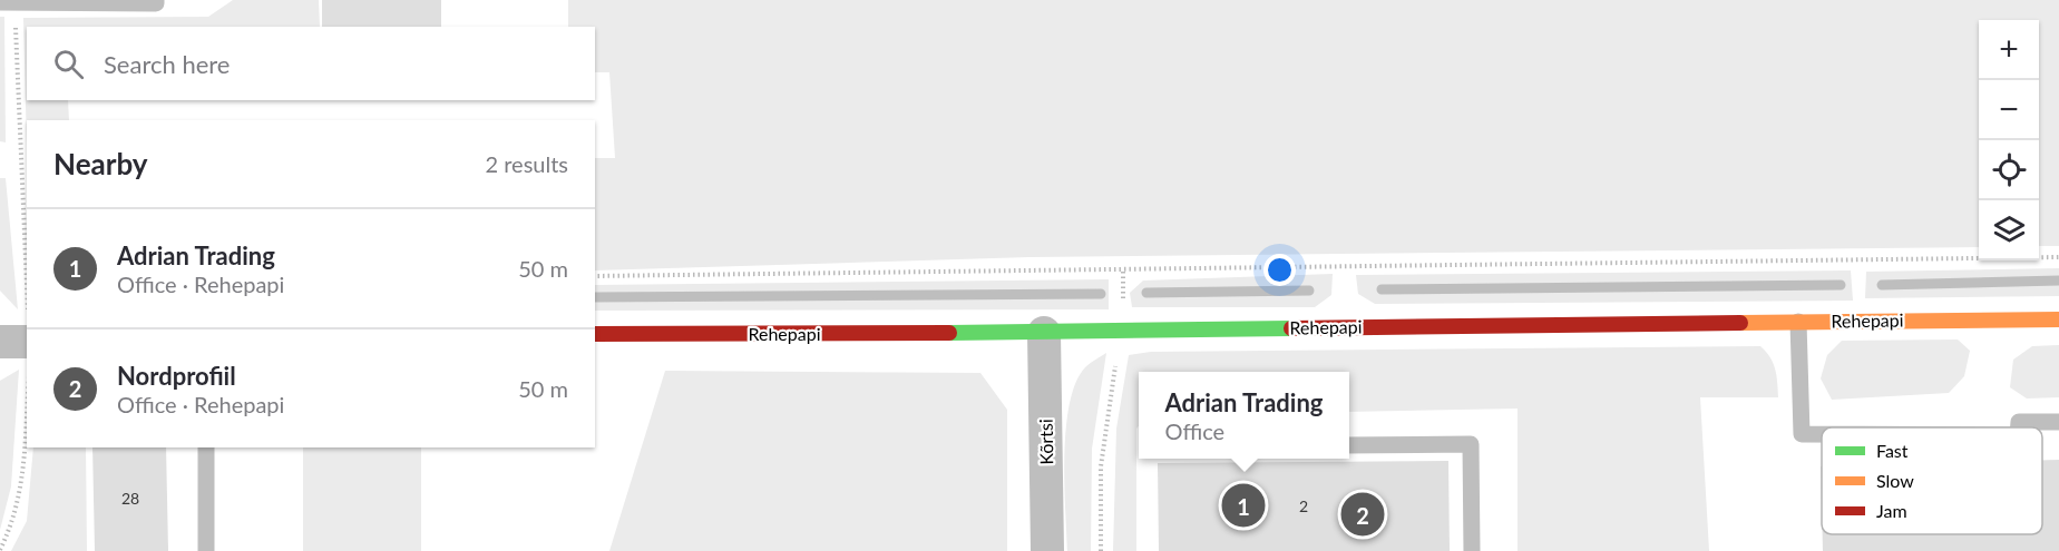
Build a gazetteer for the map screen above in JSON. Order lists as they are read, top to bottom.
{
  "streets": {
    "street": ["Rehepapi", "Kõrtsi"]
  },
  "crossings": [
    ["Rehepapi", "Kõrtsi"]
  ],
  "house_numbers": ["28", "2"],
  "legend": ["Fast", "Slow", "Jam"],
  "page": {
    "map_buttons": ["+", "−"],
    "search": "Search here",
    "heading": ["Nearby", "2 results"],
    "list": [
      {
        "mark": "1",
        "name": "Adrian Trading",
        "note": "Office · Rehepapi",
        "value": "50 m"
      },
      {
        "mark": "2",
        "name": "Nordprofiil",
        "note": "Office · Rehepapi",
        "value": "50 m"
      }
    ],
    "popup": ["Adrian Trading", "Office"],
    "pins": ["1", "2"]
  }
}
